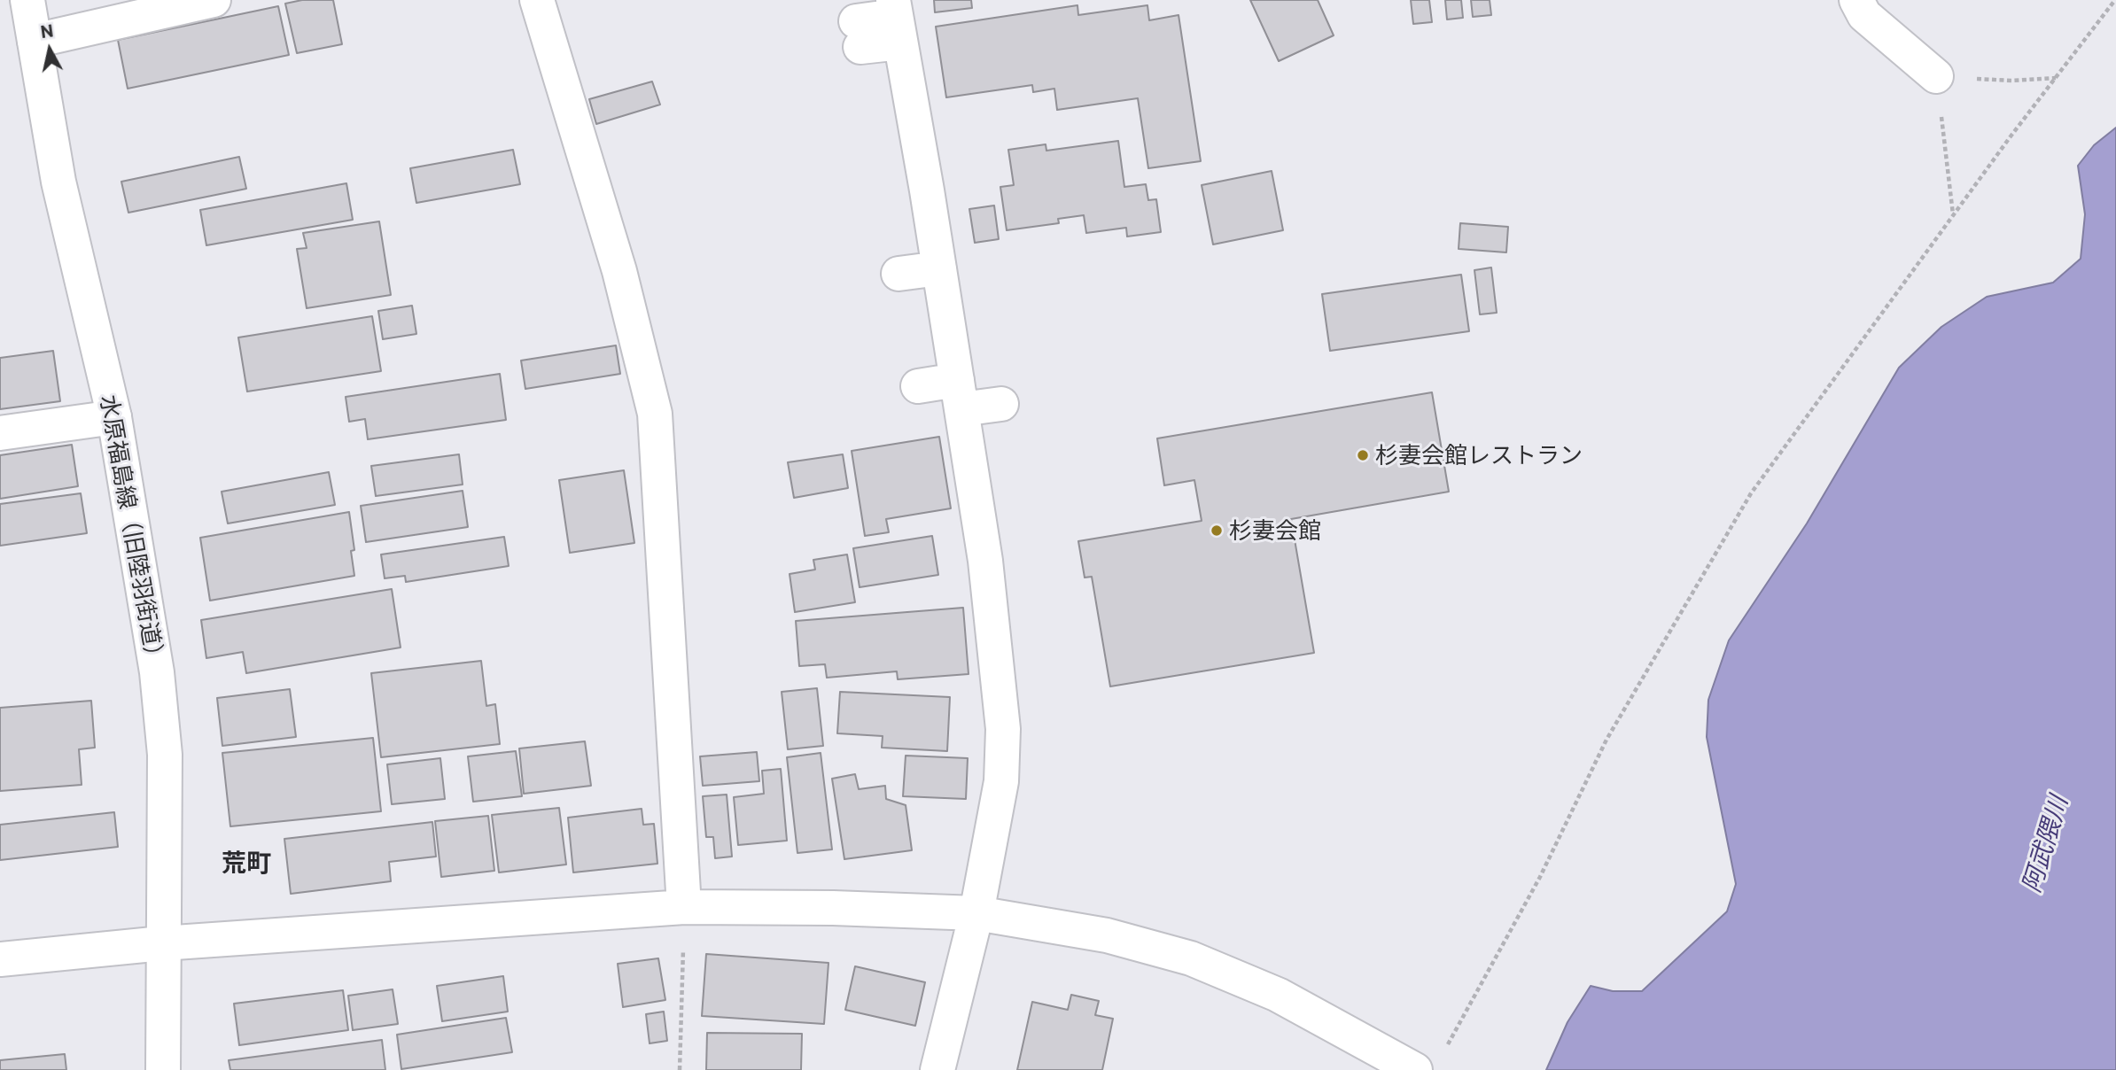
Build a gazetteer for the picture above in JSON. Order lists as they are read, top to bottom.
{
  "streets": {
    "street": ["水原福島線（旧陸羽街道）"]
  },
  "districts": ["荒町"],
  "water": ["阿武隈川"],
  "places": ["杉妻会館レストラン", "杉妻会館"],
  "north": "top"
}
